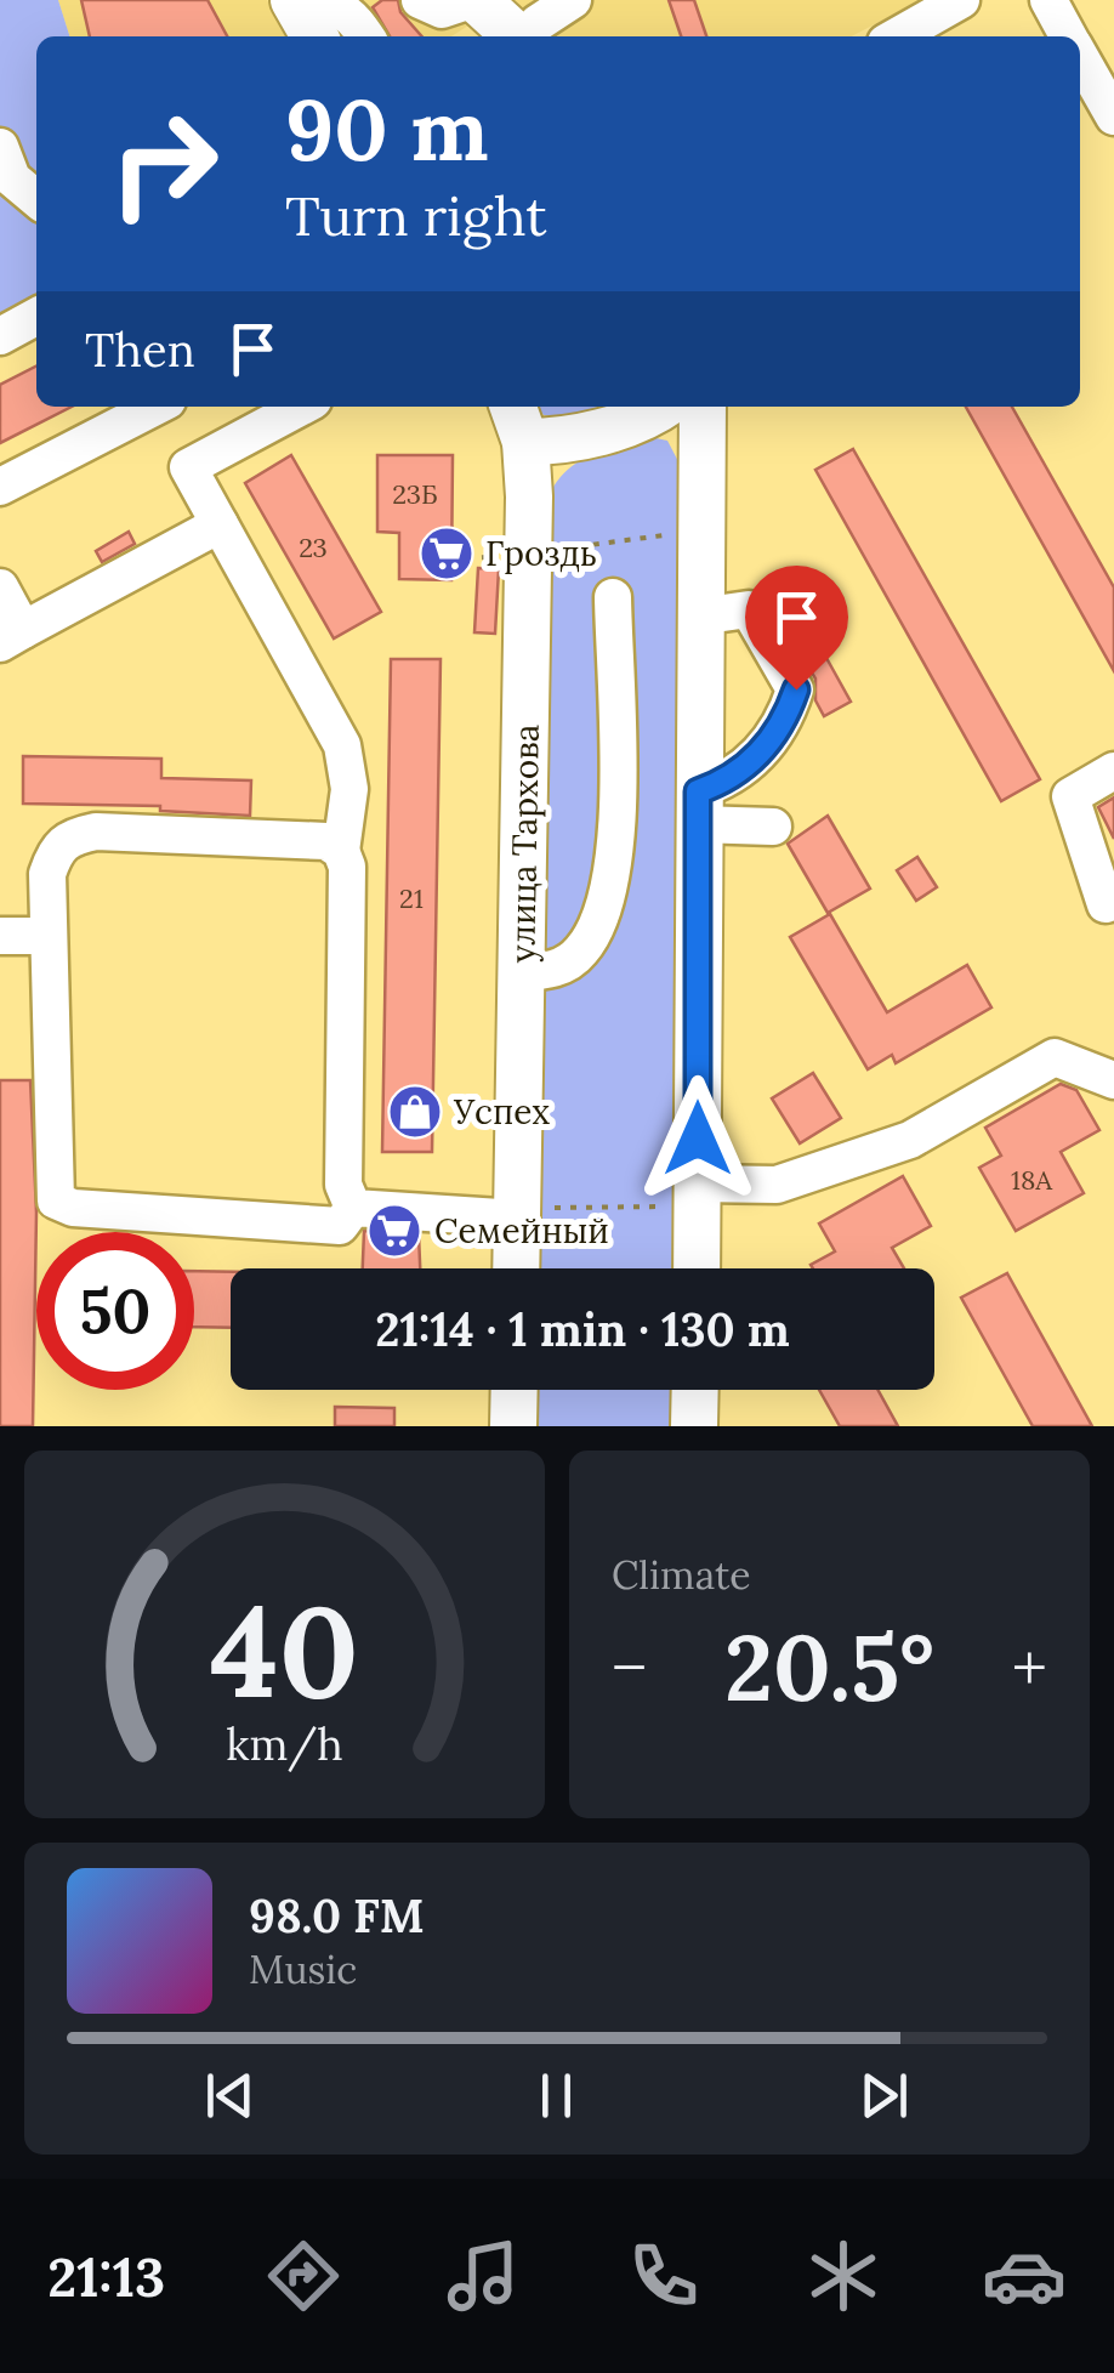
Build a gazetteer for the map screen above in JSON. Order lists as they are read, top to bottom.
{
  "streets": {
    "main road": ["улица Тархова"]
  },
  "places": {
    "supermarket": ["Гроздь", "Семейный"],
    "shop": ["Успех"]
  },
  "house_numbers": [
    "23Б",
    "23",
    "21",
    "18А"
  ],
  "page": {
    "turn": ["90 m", "Turn right"],
    "then": "Then",
    "limit": "50",
    "trip": "21:14 · 1 min · 130 m",
    "tile": "Climate",
    "heat": ["−", "20.5°", "+"],
    "song": ["98.0 FM", "Music"],
    "tabs": "21:13",
    "gauge": ["40", "km/h"]
  }
}
